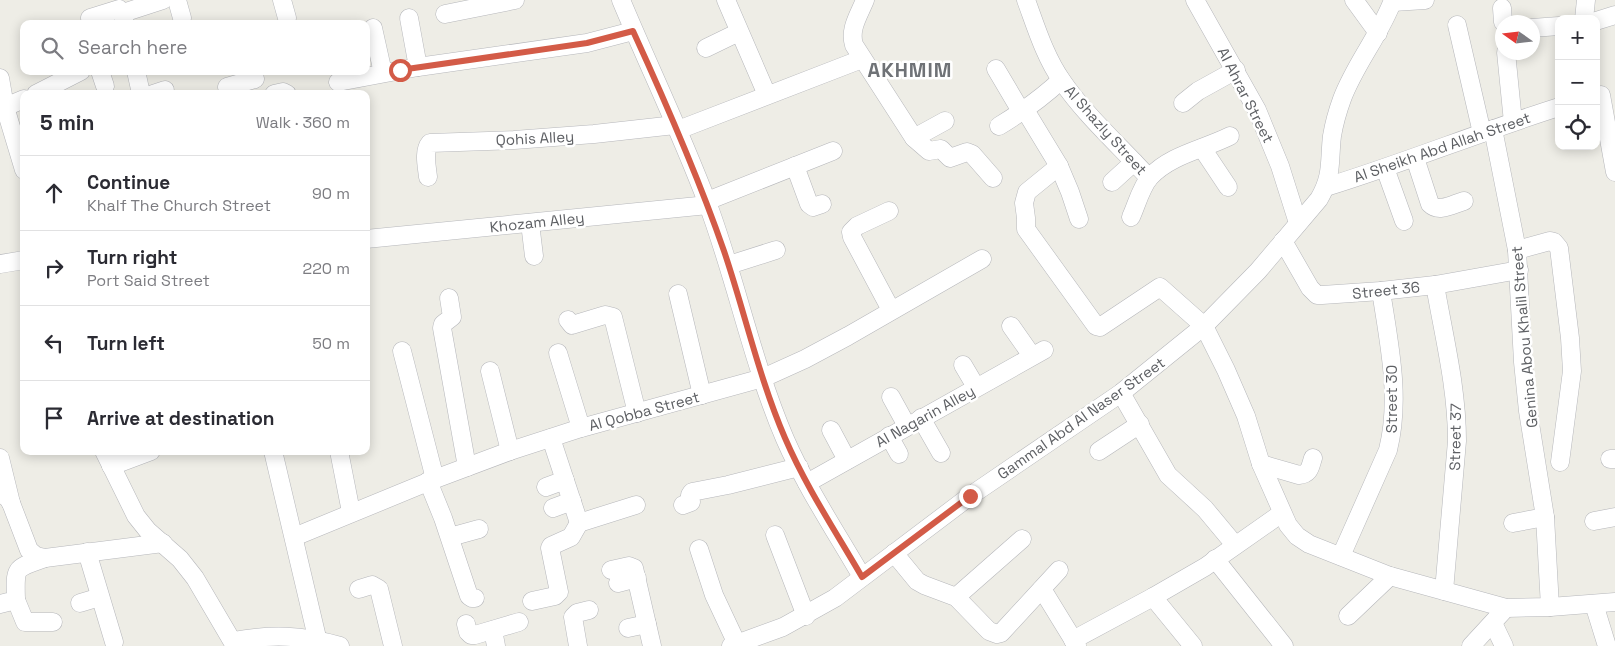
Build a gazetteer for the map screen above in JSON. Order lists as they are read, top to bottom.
{
  "streets": {
    "street": [
      "Al Ahrar Street",
      "Al Shazly Street",
      "Qohis Alley",
      "Al Sheikh Abd Allah Street",
      "Khozam Alley",
      "Street 36",
      "Genina Abou Khalil Street",
      "Street 30",
      "Al Qobba Street",
      "Al Nagarin Alley",
      "Gammal Abd Al Naser Street",
      "Street 37"
    ]
  },
  "crossings": [
    ["Al Ahrar Street", "Gammal Abd Al Naser Street"],
    ["Al Sheikh Abd Allah Street", "Genina Abou Khalil Street"],
    ["Al Sheikh Abd Allah Street", "Gammal Abd Al Naser Street"],
    ["Street 36", "Genina Abou Khalil Street"],
    ["Street 36", "Street 30"],
    ["Street 36", "Gammal Abd Al Naser Street"],
    ["Street 36", "Street 37"]
  ],
  "districts": ["AKHMIM"],
  "north": "left",
  "page": {
    "map_buttons": ["+", "−"],
    "search": "Search here",
    "heading": ["5 min", "Walk · 360 m"],
    "list": [
      ["Continue", "Khalf The Church Street", "90 m"],
      ["Turn right", "Port Said Street", "220 m"],
      ["Turn left", "50 m"],
      "Arrive at destination"
    ]
  }
}
